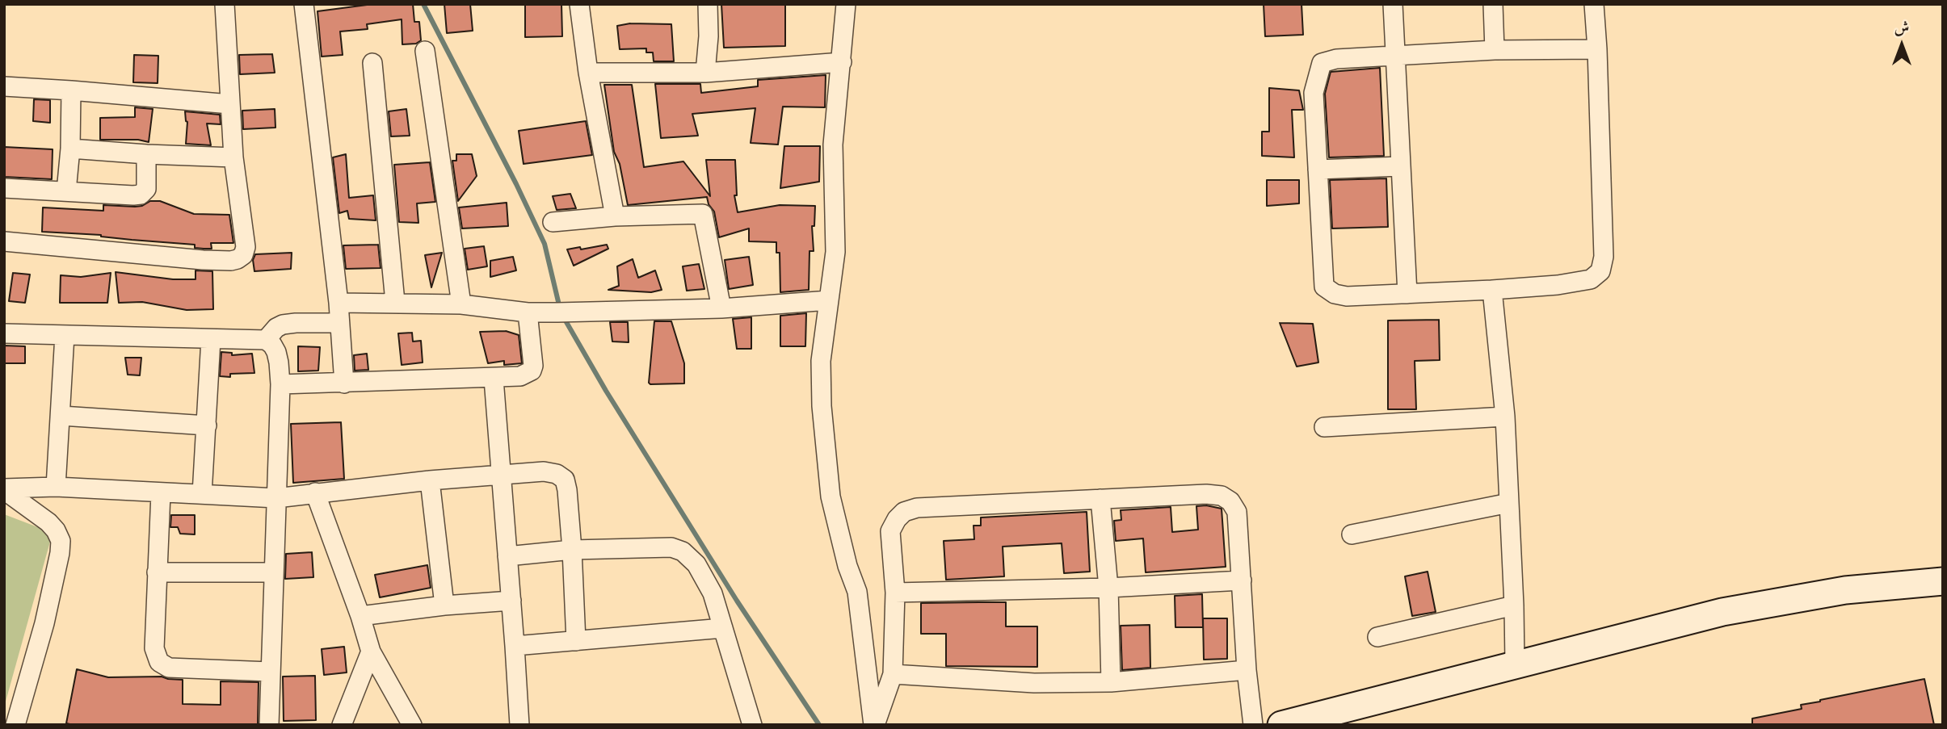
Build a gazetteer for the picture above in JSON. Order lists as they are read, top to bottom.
{
  "north": "top"
}
